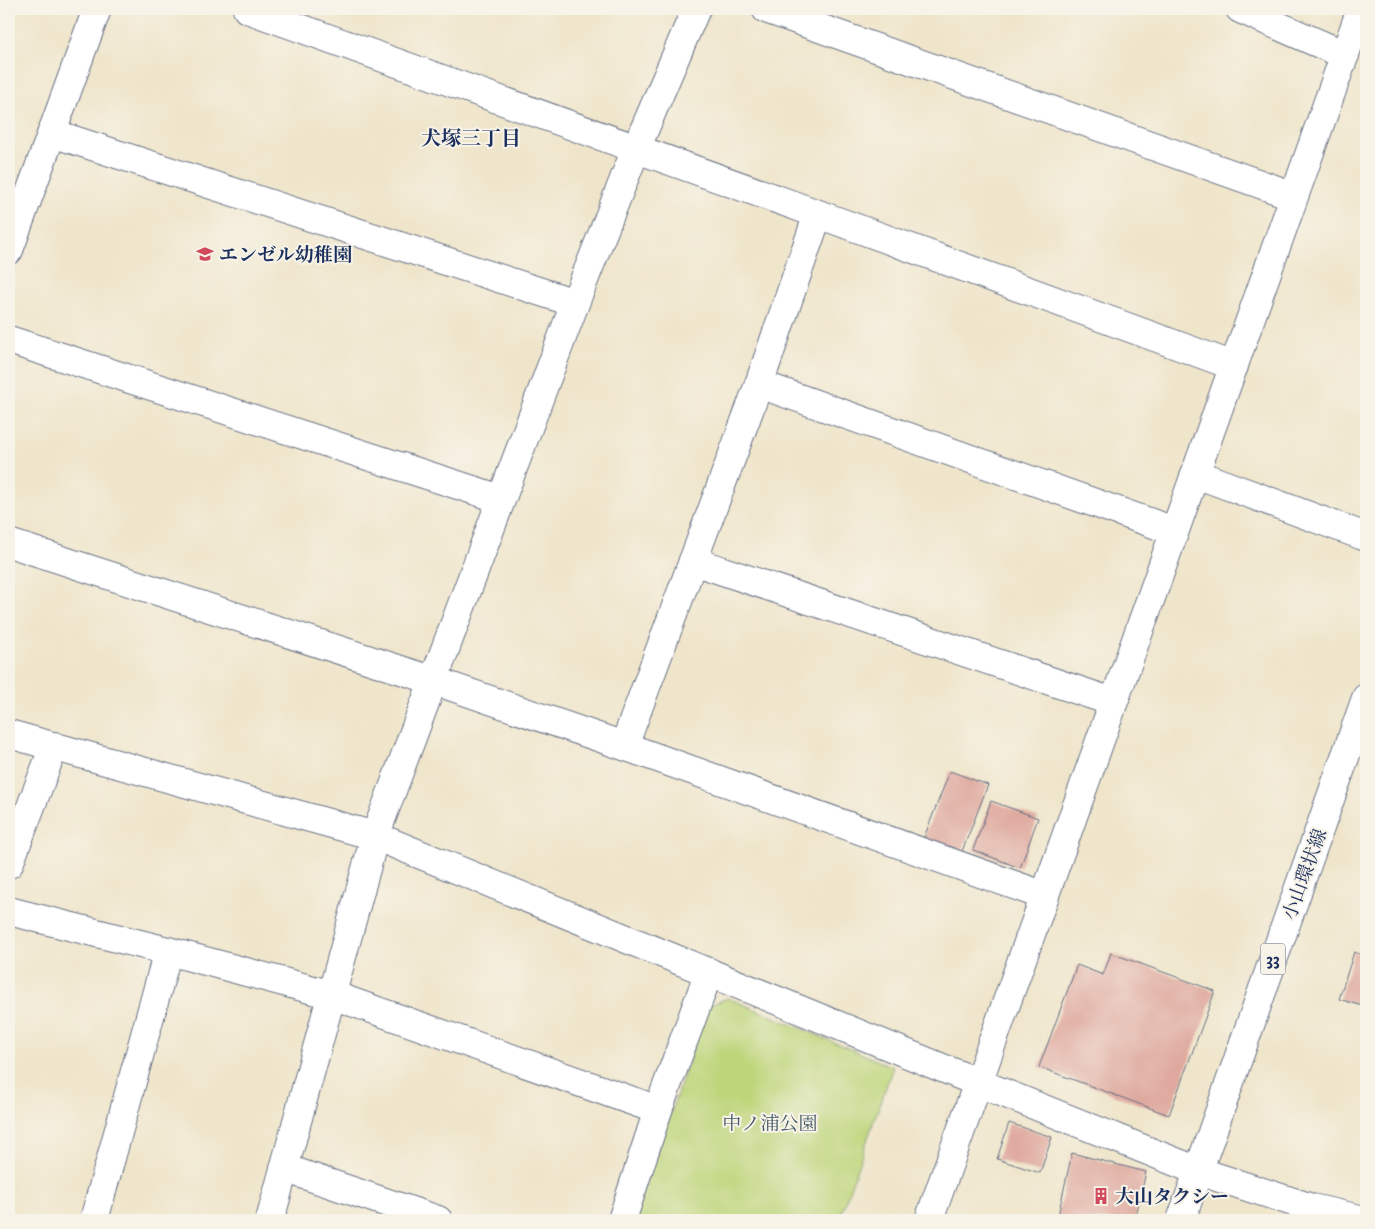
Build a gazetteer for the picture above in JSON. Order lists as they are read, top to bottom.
{
  "streets": {
    "street": ["小山環状線", "33"]
  },
  "districts": ["犬塚三丁目"],
  "parks": ["中ノ浦公園"],
  "places": {
    "school or university": ["エンゼル幼稚園"],
    "building": ["大山タクシー"]
  }
}
